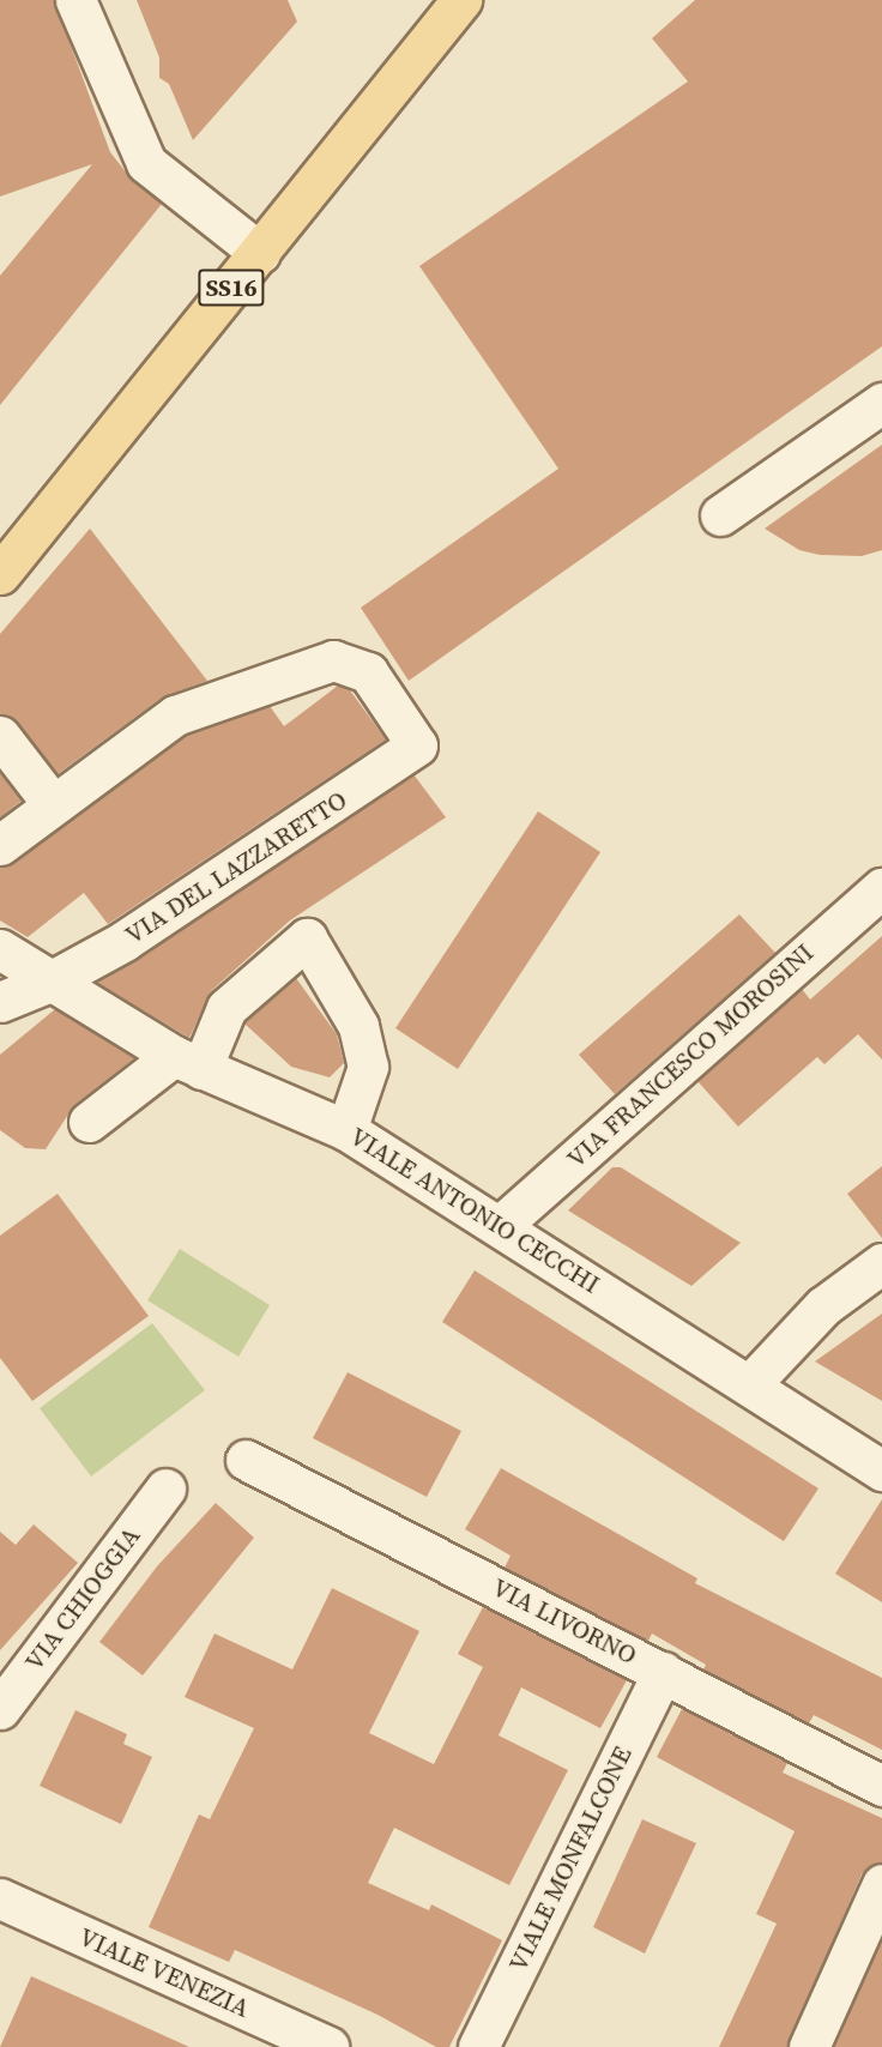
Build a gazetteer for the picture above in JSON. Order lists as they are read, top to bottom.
{
  "streets": {
    "main road": ["SS16"],
    "street": [
      "VIA DEL LAZZARETTO",
      "VIA FRANCESCO MOROSINI",
      "VIALE ANTONIO CECCHI",
      "VIA CHIOGGIA",
      "VIA LIVORNO",
      "VIALE MONFALCONE",
      "VIALE VENEZIA"
    ]
  },
  "crossings": [
    ["VIA DEL LAZZARETTO", "VIALE ANTONIO CECCHI"],
    ["VIA FRANCESCO MOROSINI", "VIALE ANTONIO CECCHI"],
    ["VIA LIVORNO", "VIALE MONFALCONE"]
  ]
}
